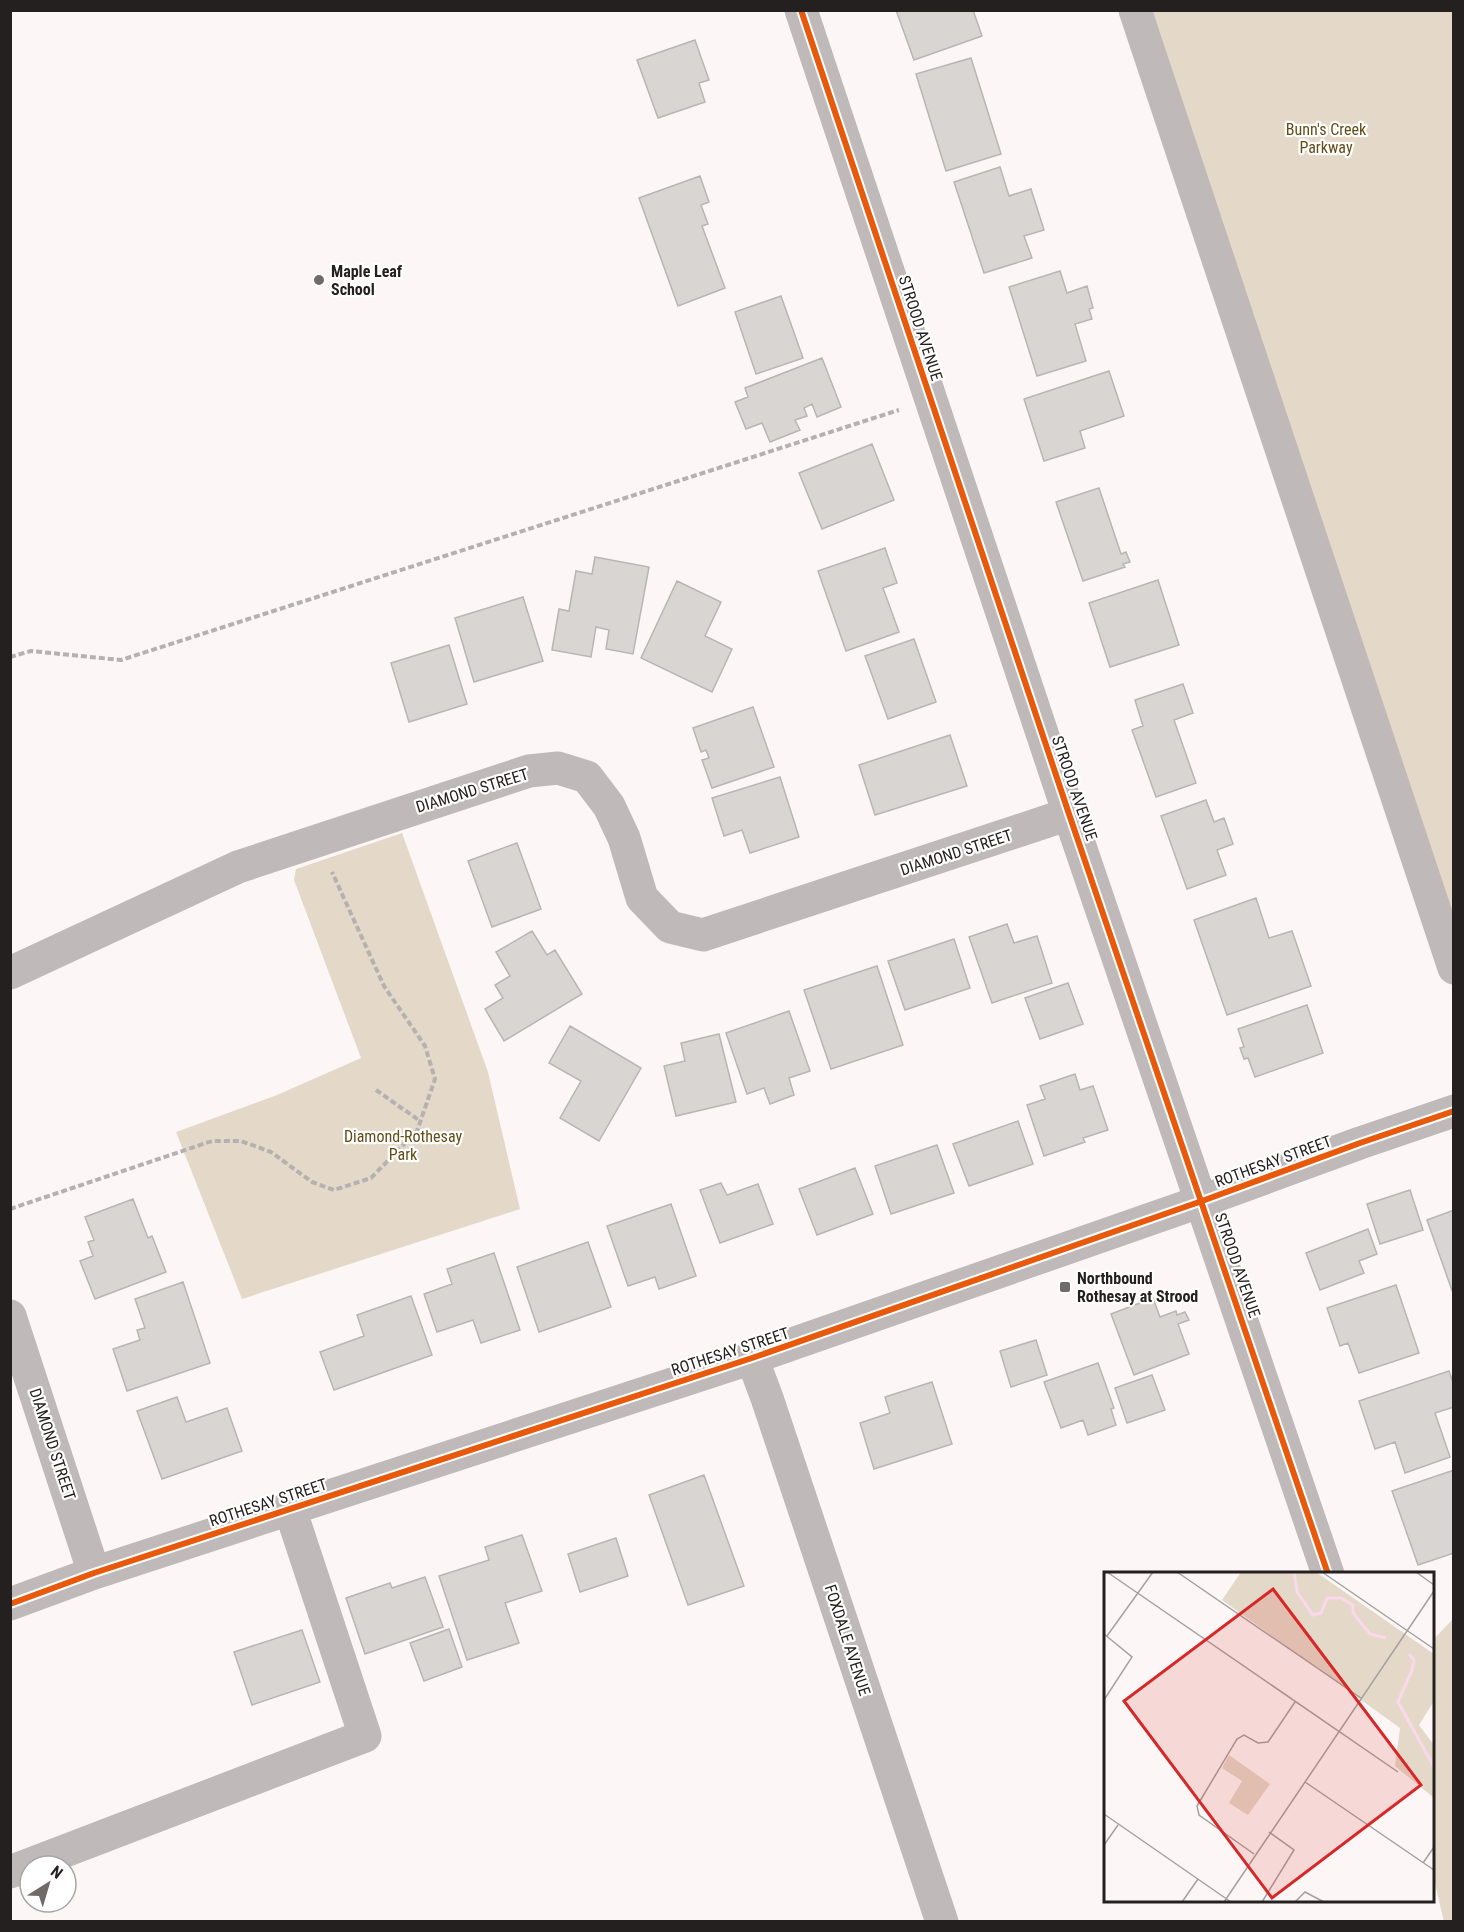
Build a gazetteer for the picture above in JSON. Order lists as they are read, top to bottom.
{
  "streets": {
    "street": [
      "STROOD AVENUE",
      "DIAMOND STREET",
      "ROTHESAY STREET",
      "FOXDALE AVENUE"
    ]
  },
  "crossings": [
    ["STROOD AVENUE", "DIAMOND STREET"],
    ["STROOD AVENUE", "ROTHESAY STREET"],
    ["DIAMOND STREET", "ROTHESAY STREET"],
    ["ROTHESAY STREET", "FOXDALE AVENUE"]
  ],
  "parks": ["Bunn's Creek Parkway", "Diamond-Rothesay Park"],
  "places": {
    "other": ["Maple Leaf School"],
    "transit": ["Northbound Rothesay at Strood"]
  },
  "north": "top right"
}
